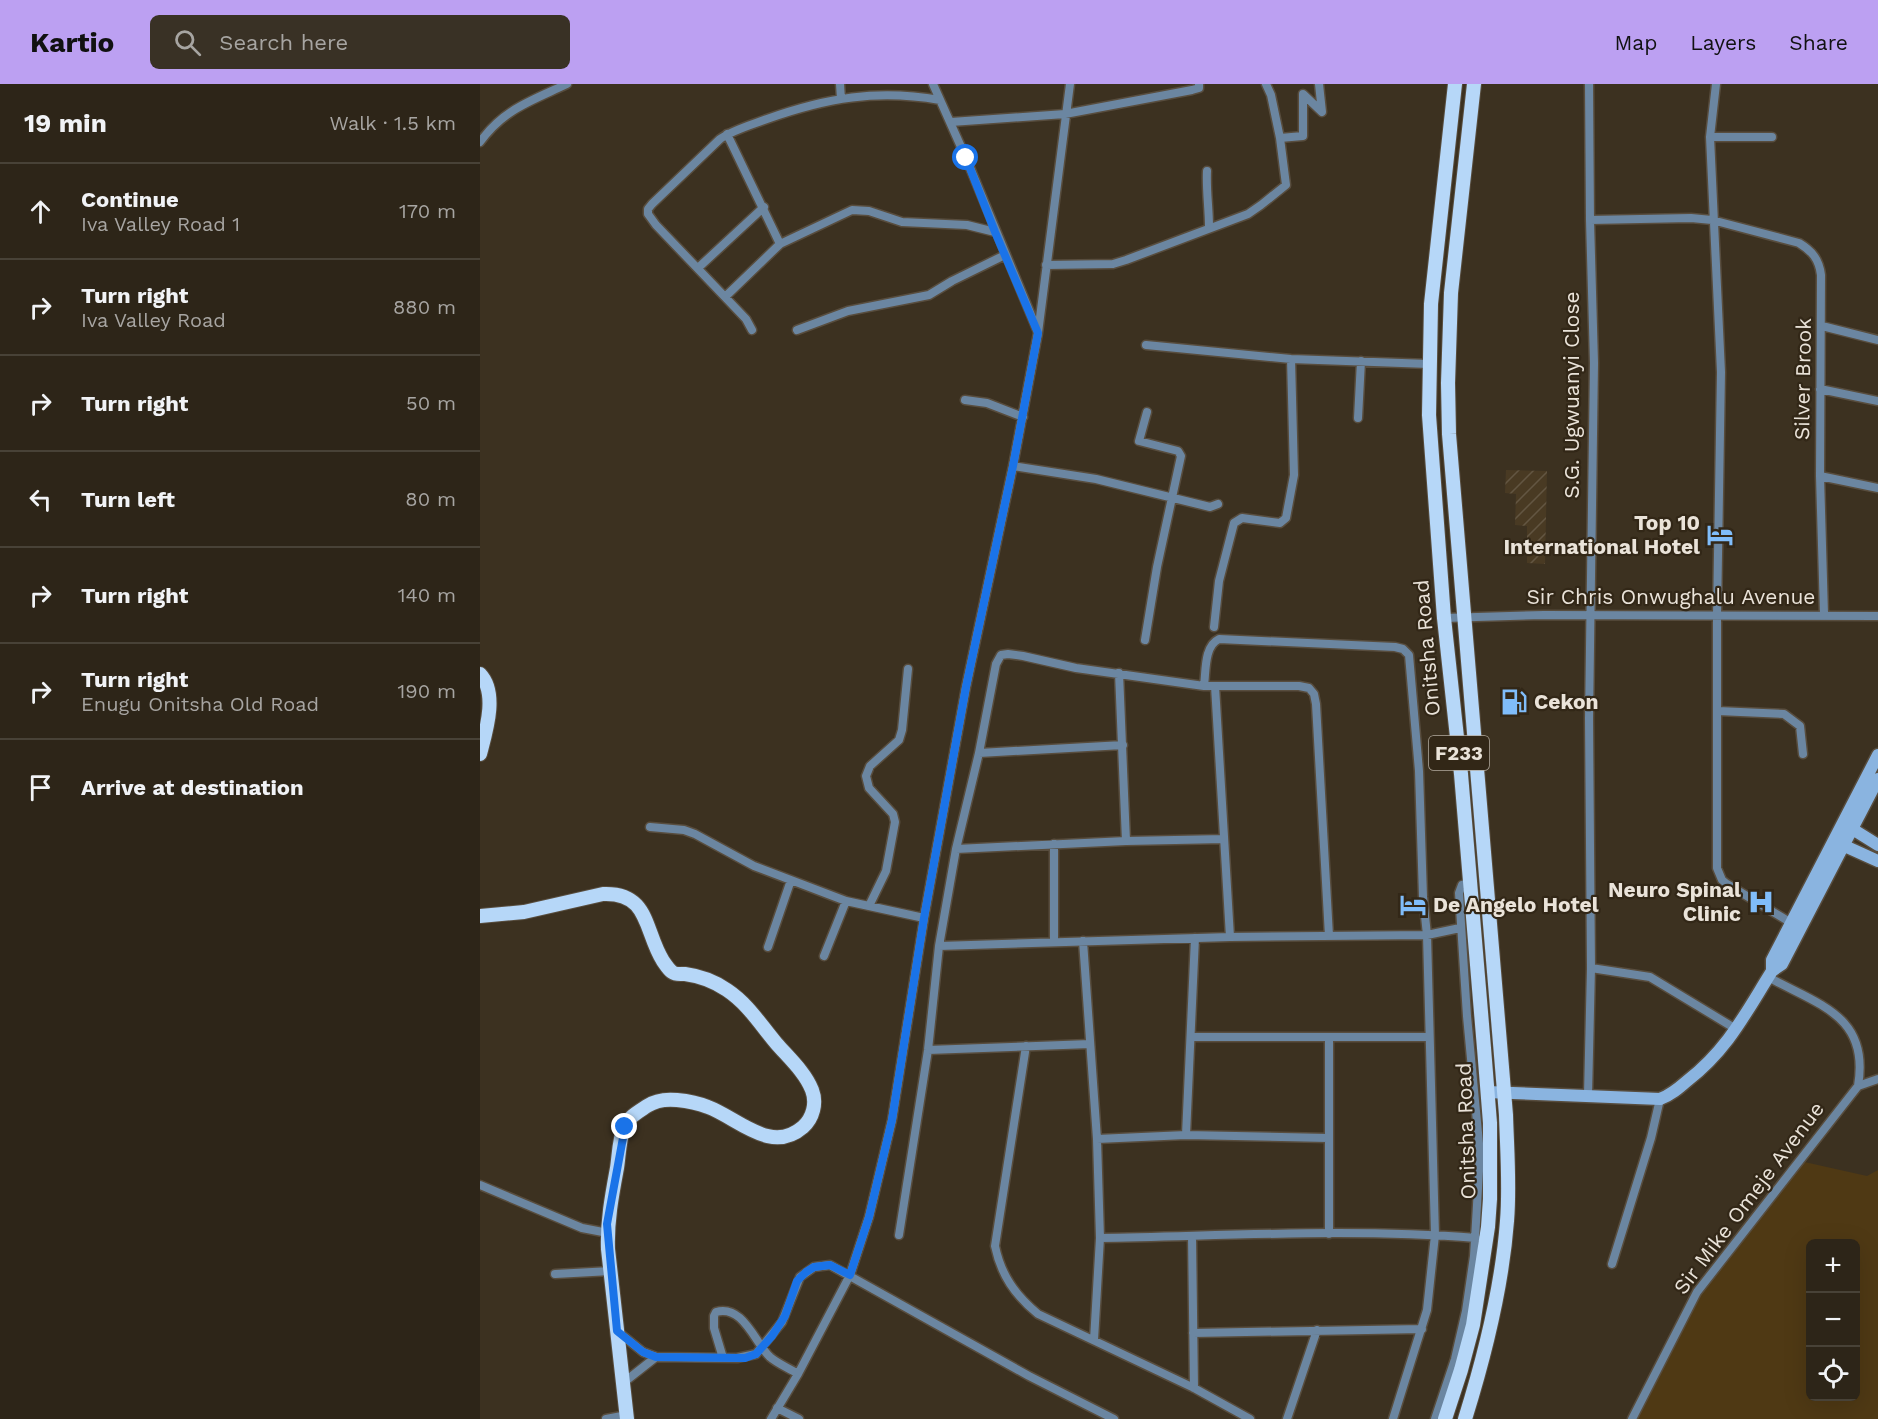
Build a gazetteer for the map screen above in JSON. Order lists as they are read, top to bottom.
{
  "streets": {
    "main road": ["Onitsha Road", "F233"],
    "street": [
      "Silver Brook",
      "S.G. Ugwuanyi Close",
      "Sir Chris Onwughalu Avenue",
      "Sir Mike Omeje Avenue"
    ]
  },
  "crossings": [
    ["Silver Brook", "Sir Chris Onwughalu Avenue"],
    ["S.G. Ugwuanyi Close", "Sir Chris Onwughalu Avenue"],
    ["Sir Chris Onwughalu Avenue", "Onitsha Road"]
  ],
  "places": {
    "hotel": ["Top 10 International Hotel", "De Angelo Hotel"],
    "fuel station": ["Cekon"],
    "hospital": ["Neuro Spinal Clinic"]
  },
  "page": {
    "header": "Kartio",
    "search": "Search here",
    "nav": ["Map", "Layers", "Share"],
    "heading": ["19 min", "Walk · 1.5 km"],
    "list": [
      ["Continue", "Iva Valley Road 1", "170 m"],
      ["Turn right", "Iva Valley Road", "880 m"],
      ["Turn right", "50 m"],
      ["Turn left", "80 m"],
      ["Turn right", "140 m"],
      ["Turn right", "Enugu Onitsha Old Road", "190 m"],
      "Arrive at destination"
    ],
    "map_buttons": ["+", "−"]
  }
}
